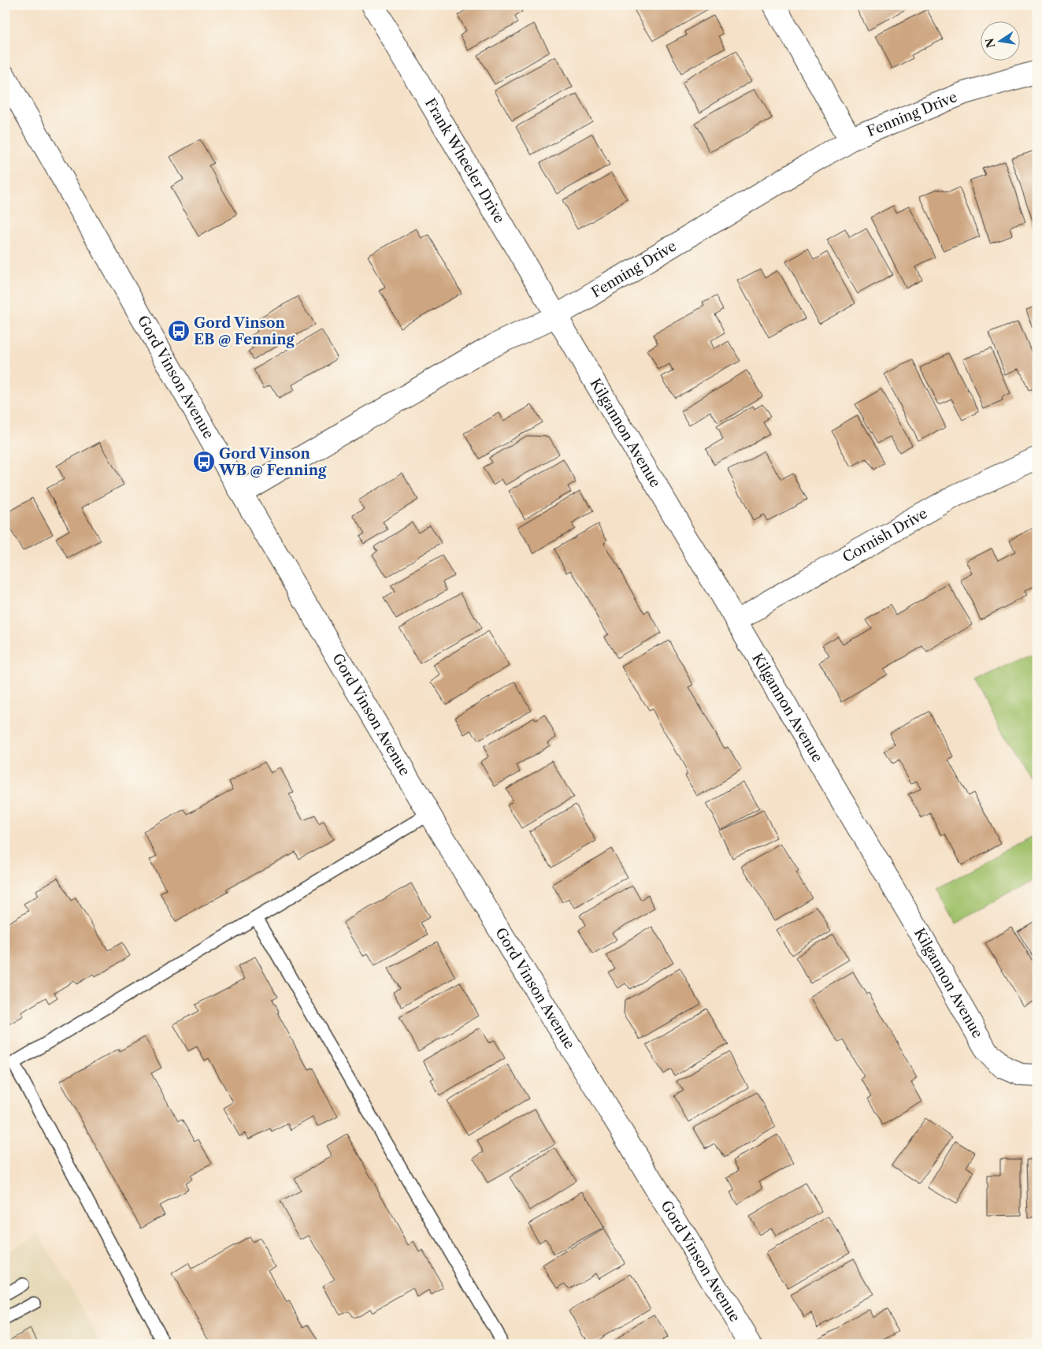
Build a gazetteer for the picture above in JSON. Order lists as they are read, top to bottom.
{
  "streets": {
    "street": [
      "Fenning Drive",
      "Frank Wheeler Drive",
      "Gord Vinson Avenue",
      "Kilgannon Avenue",
      "Cornish Drive"
    ]
  },
  "crossings": [
    ["Fenning Drive", "Frank Wheeler Drive"],
    ["Fenning Drive", "Gord Vinson Avenue"],
    ["Fenning Drive", "Kilgannon Avenue"],
    ["Frank Wheeler Drive", "Kilgannon Avenue"],
    ["Kilgannon Avenue", "Cornish Drive"]
  ],
  "places": {
    "bus stop": ["Gord Vinson EB @ Fenning", "Gord Vinson WB @ Fenning"]
  },
  "north": "left"
}
